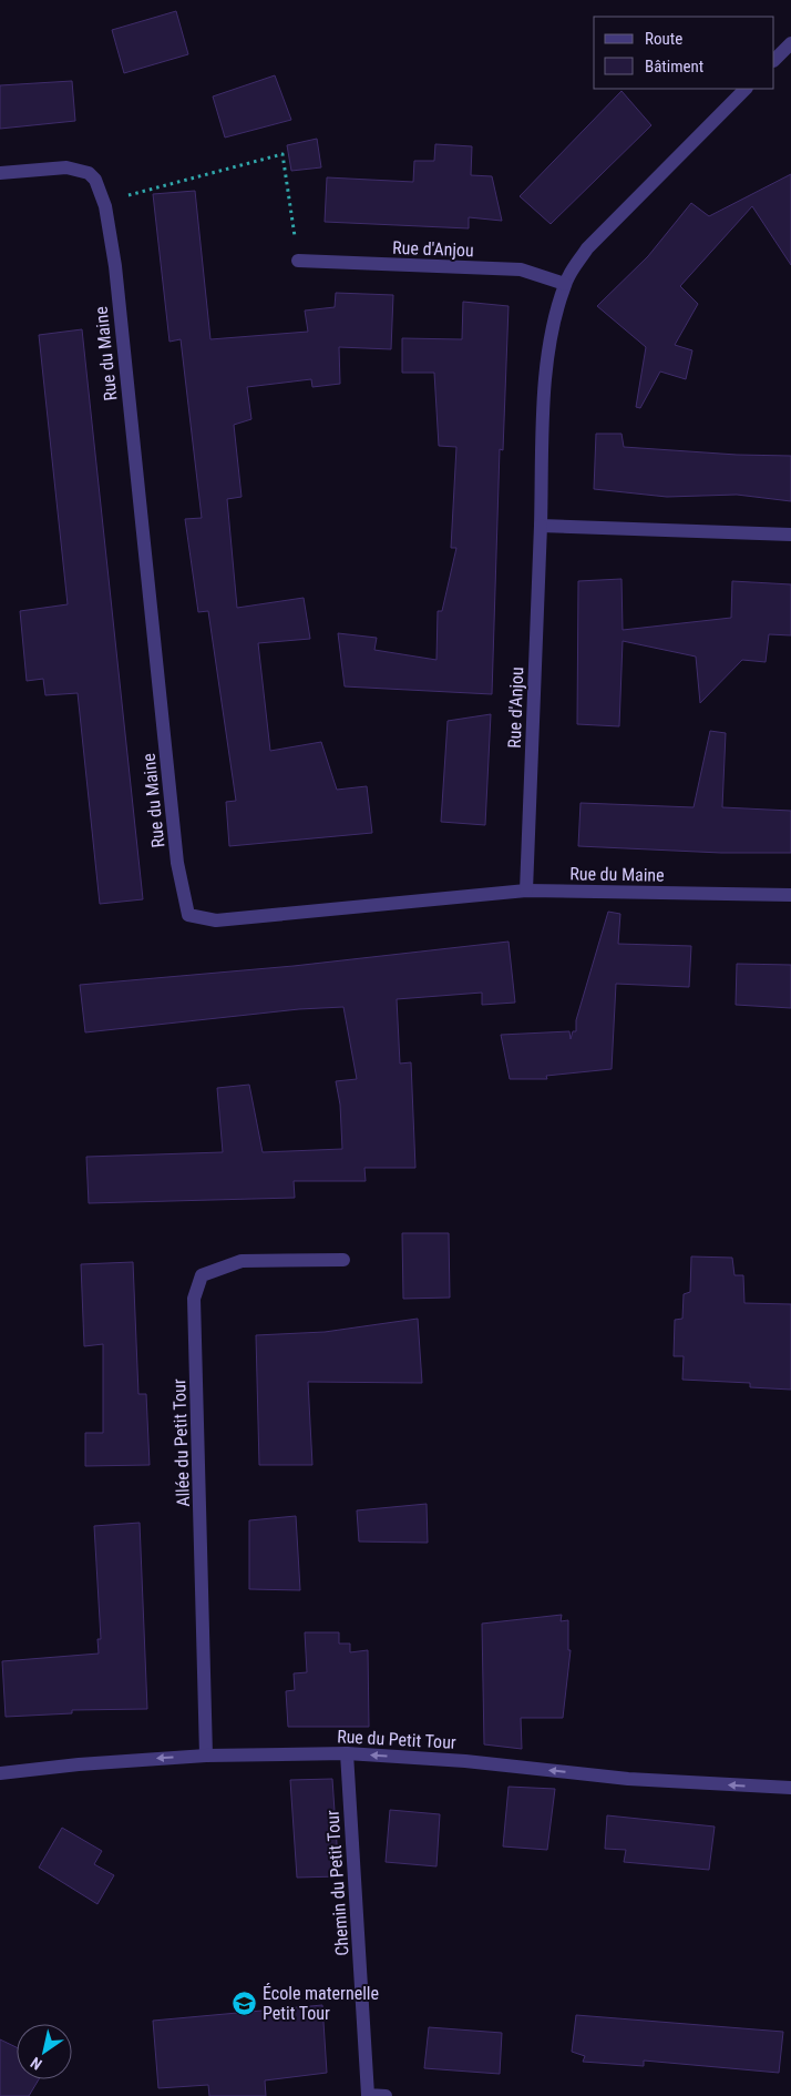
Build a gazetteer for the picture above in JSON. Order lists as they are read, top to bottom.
{
  "streets": {
    "street": [
      "Rue d'Anjou",
      "Rue du Maine",
      "Allée du Petit Tour",
      "Rue du Petit Tour",
      "Chemin du Petit Tour"
    ]
  },
  "crossings": [
    ["Rue d'Anjou", "Rue du Maine"],
    ["Allée du Petit Tour", "Rue du Petit Tour"],
    ["Rue du Petit Tour", "Chemin du Petit Tour"]
  ],
  "one_way": ["Rue du Petit Tour"],
  "places": {
    "school or university": ["École maternelle Petit Tour"]
  },
  "legend": ["Route", "Bâtiment"],
  "north": "bottom left"
}
